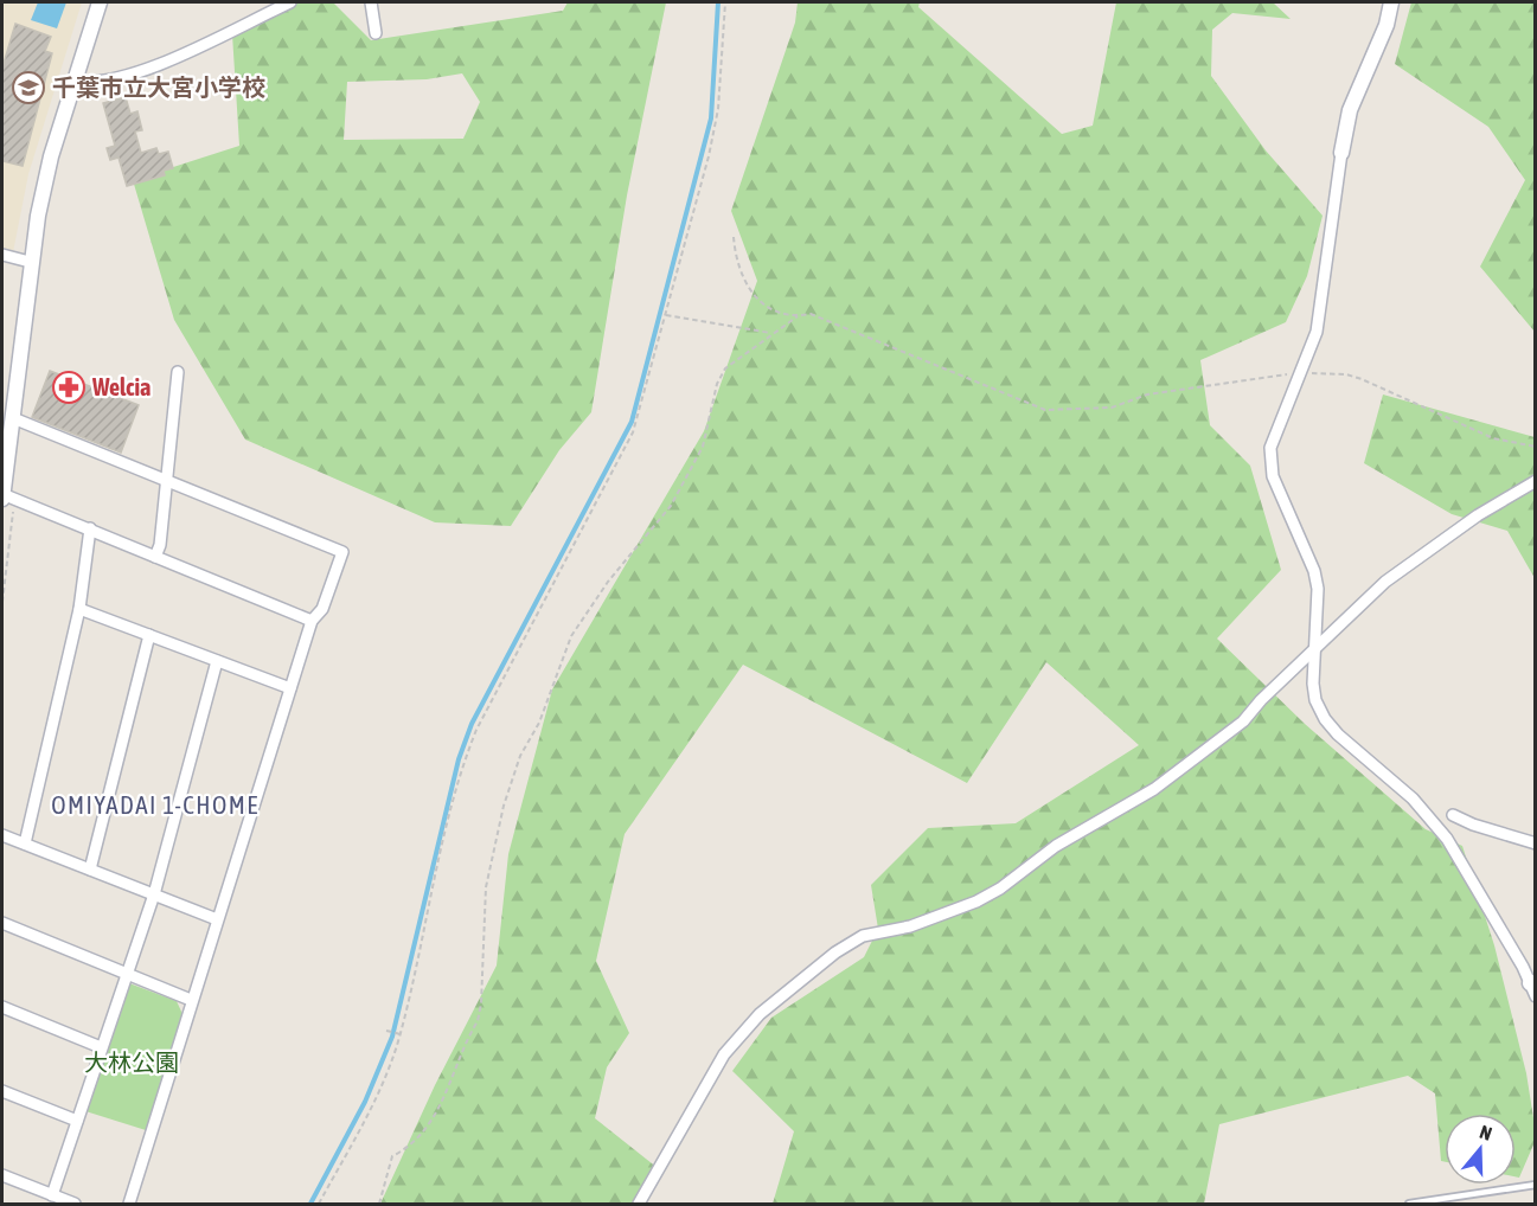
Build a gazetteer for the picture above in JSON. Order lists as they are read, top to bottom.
{
  "districts": ["OMIYADAI 1-CHOME"],
  "parks": ["大林公園"],
  "places": {
    "school or university": ["千葉市立大宮小学校"],
    "pharmacy": ["Welcia"]
  },
  "north": "top"
}
